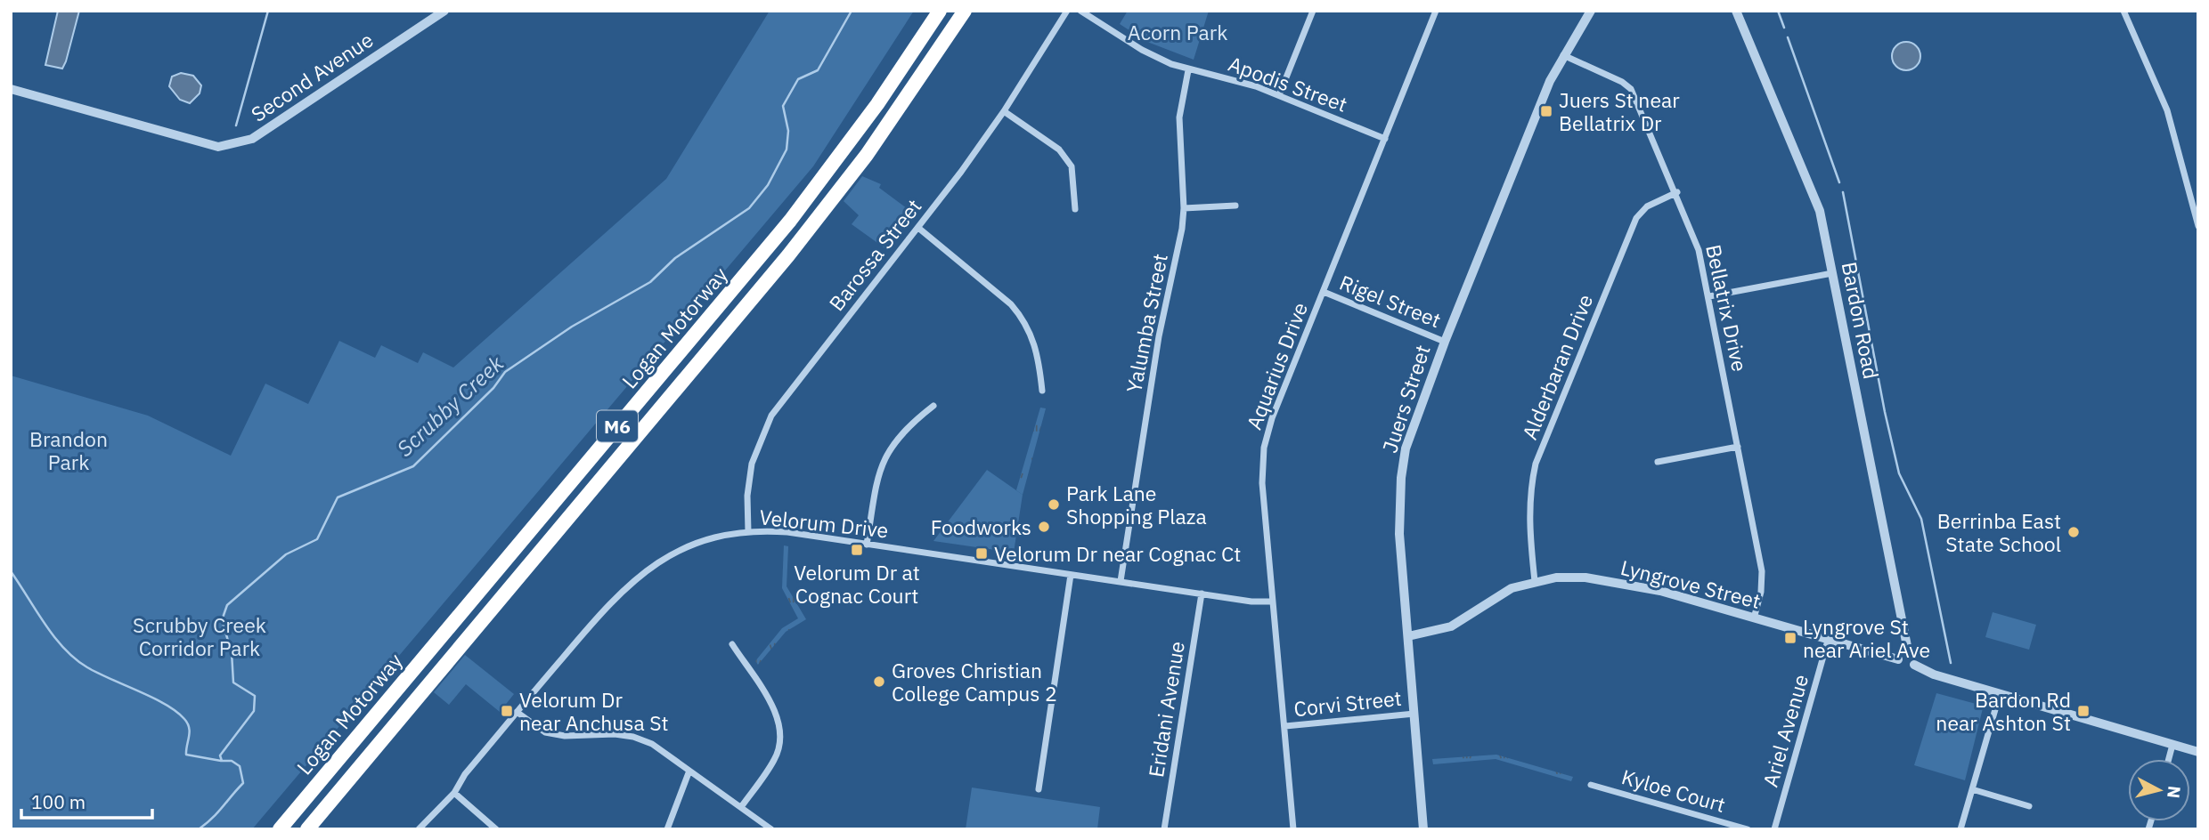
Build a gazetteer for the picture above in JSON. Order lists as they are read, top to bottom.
{
  "streets": {
    "highway": ["Logan Motorway", "M6"],
    "street": [
      "Second Avenue",
      "Apodis Street",
      "Barossa Street",
      "Rigel Street",
      "Bellatrix Drive",
      "Bardon Road",
      "Yalumba Street",
      "Aquarius Drive",
      "Alderbaran Drive",
      "Juers Street",
      "Velorum Drive",
      "Lyngrove Street",
      "Corvi Street",
      "Eridani Avenue",
      "Ariel Avenue",
      "Kyloe Court"
    ]
  },
  "crossings": [
    ["Apodis Street", "Yalumba Street"],
    ["Apodis Street", "Aquarius Drive"],
    ["Barossa Street", "Velorum Drive"],
    ["Rigel Street", "Aquarius Drive"],
    ["Rigel Street", "Juers Street"],
    ["Bellatrix Drive", "Alderbaran Drive"],
    ["Bellatrix Drive", "Juers Street"],
    ["Bellatrix Drive", "Lyngrove Street"],
    ["Bardon Road", "Lyngrove Street"],
    ["Yalumba Street", "Velorum Drive"],
    ["Aquarius Drive", "Velorum Drive"],
    ["Aquarius Drive", "Corvi Street"],
    ["Alderbaran Drive", "Lyngrove Street"],
    ["Juers Street", "Lyngrove Street"],
    ["Juers Street", "Corvi Street"],
    ["Velorum Drive", "Eridani Avenue"],
    ["Lyngrove Street", "Ariel Avenue"]
  ],
  "water": ["Scrubby Creek"],
  "parks": ["Acorn Park", "Brandon Park", "Scrubby Creek Corridor Park"],
  "places": {
    "transit": [
      "Juers St near Bellatrix Dr",
      "Velorum Dr at Cognac Court",
      "Velorum Dr near Cognac Ct",
      "Lyngrove St near Ariel Ave",
      "Velorum Dr near Anchusa St",
      "Bardon Rd near Ashton St"
    ],
    "other": [
      "Park Lane Shopping Plaza",
      "Foodworks",
      "Berrinba East State School",
      "Groves Christian College Campus 2"
    ]
  },
  "scale_bar": "100 m",
  "north": "right"
}
